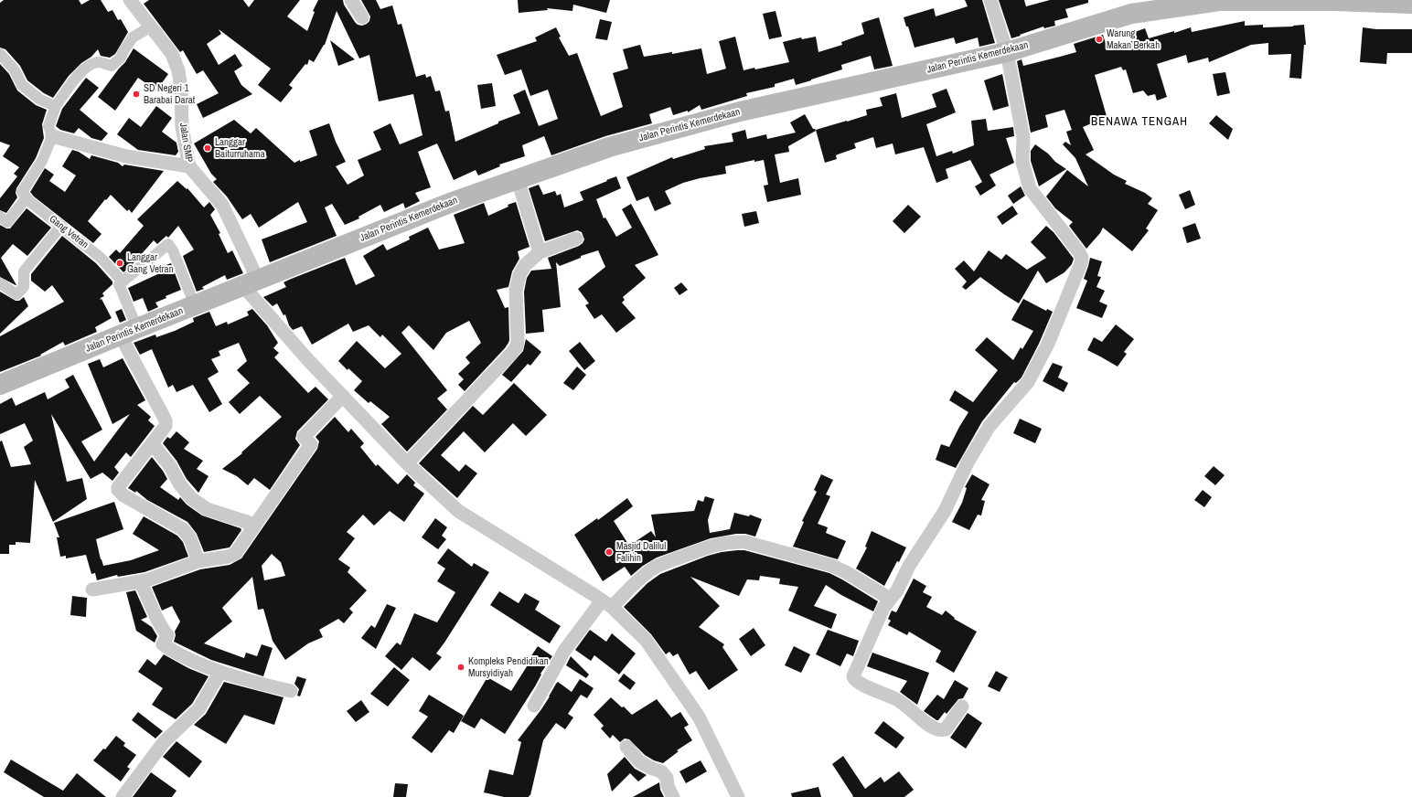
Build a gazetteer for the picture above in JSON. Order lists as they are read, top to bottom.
{
  "streets": {
    "main road": ["Jalan Perintis Kemerdekaan"],
    "street": ["Jalan SMP", "Gang Vetran"]
  },
  "crossings": [
    ["Jalan Perintis Kemerdekaan", "Jalan SMP"]
  ],
  "districts": ["BENAWA TENGAH"],
  "places": [
    "Warung Makan Berkah",
    "SD Negeri 1 Barabai Darat",
    "Langgar Baiturruhama",
    "Langgar Gang Vetran",
    "Masjid Dalilul Falihin",
    "Kompleks Pendidikan Mursyidiyah"
  ]
}
